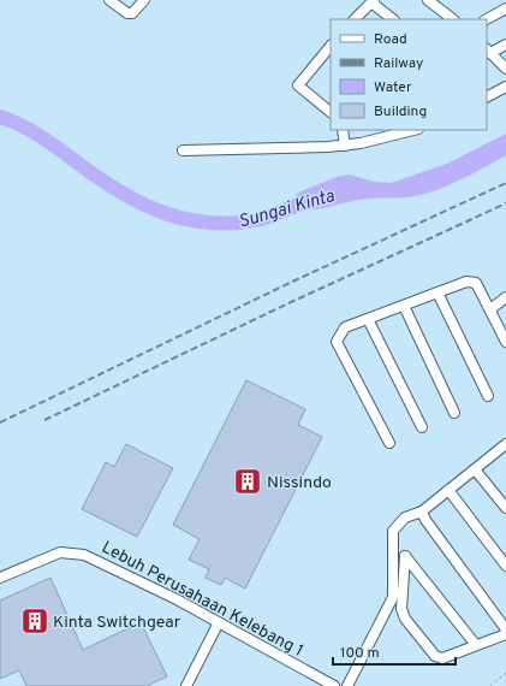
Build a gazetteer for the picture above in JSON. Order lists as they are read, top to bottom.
{
  "streets": {
    "street": ["Lebuh Perusahaan Kelebang 1"]
  },
  "water": ["Sungai Kinta"],
  "places": {
    "building": ["Nissindo", "Kinta Switchgear"]
  },
  "legend": [
    "Road",
    "Railway",
    "Water",
    "Building"
  ],
  "scale_bar": "100 m"
}
